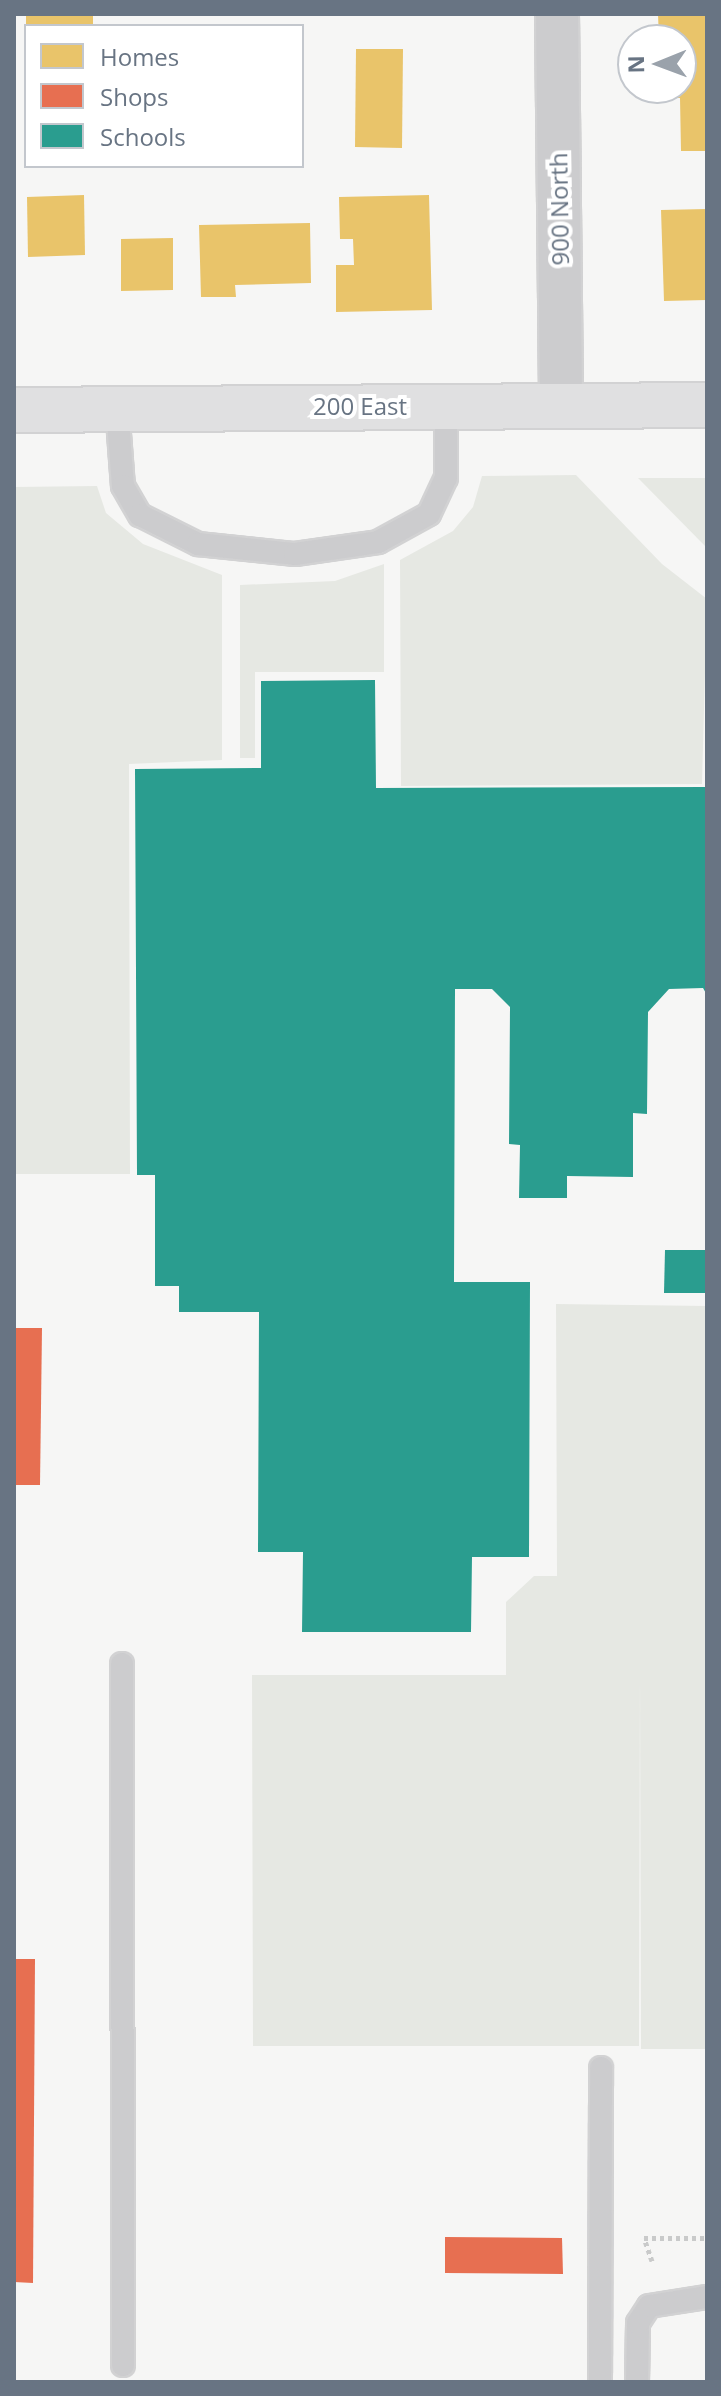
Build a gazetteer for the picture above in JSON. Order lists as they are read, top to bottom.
{
  "streets": {
    "main road": ["200 East"],
    "street": ["900 North"]
  },
  "crossings": [
    ["900 North", "200 East"]
  ],
  "legend": ["Homes", "Shops", "Schools"],
  "north": "left"
}
